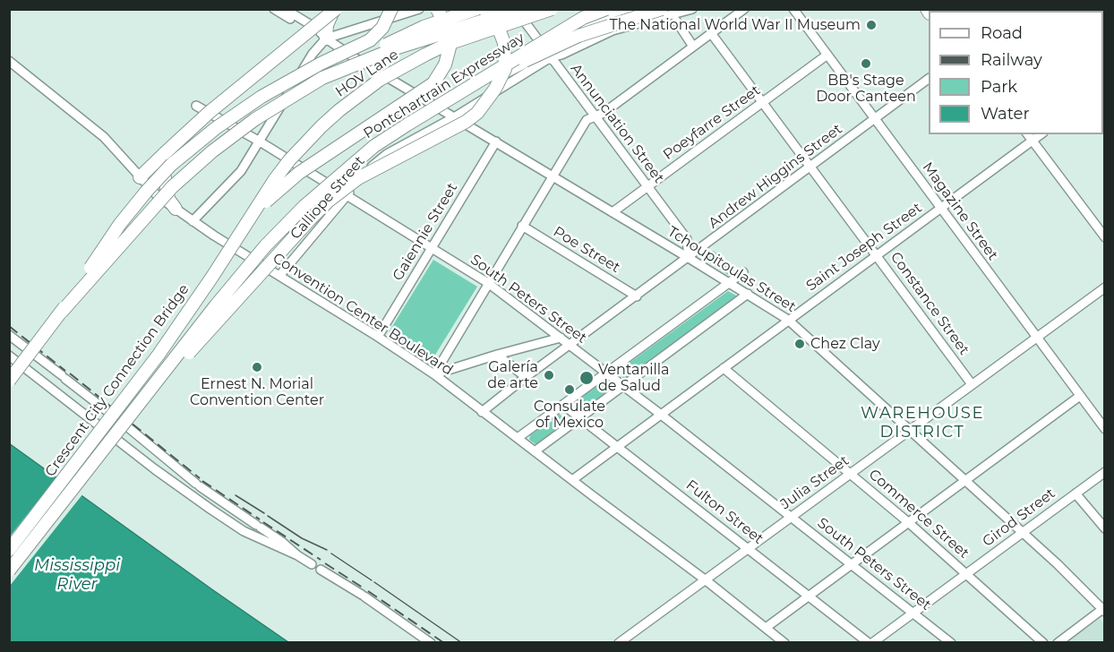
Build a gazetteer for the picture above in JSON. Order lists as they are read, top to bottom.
{
  "streets": {
    "highway": ["HOV Lane", "Pontchartrain Expressway", "Crescent City Connection Bridge"],
    "street": [
      "Poeyfarre Street",
      "Annunciation Street",
      "Andrew Higgins Street",
      "Calliope Street",
      "Magazine Street",
      "Gaiennie Street",
      "Saint Joseph Street",
      "Poe Street",
      "Tchoupitoulas Street",
      "South Peters Street",
      "Constance Street",
      "Convention Center Boulevard",
      "Julia Street",
      "Fulton Street",
      "Commerce Street",
      "Girod Street"
    ]
  },
  "crossings": [
    ["HOV Lane", "Crescent City Connection Bridge"],
    ["Poeyfarre Street", "Annunciation Street"],
    ["Poeyfarre Street", "Magazine Street"],
    ["Poeyfarre Street", "Tchoupitoulas Street"],
    ["Poeyfarre Street", "Constance Street"],
    ["Annunciation Street", "Andrew Higgins Street"],
    ["Annunciation Street", "Calliope Street"],
    ["Annunciation Street", "Tchoupitoulas Street"],
    ["Andrew Higgins Street", "Magazine Street"],
    ["Andrew Higgins Street", "Poe Street"],
    ["Andrew Higgins Street", "Tchoupitoulas Street"],
    ["Andrew Higgins Street", "South Peters Street"],
    ["Andrew Higgins Street", "Constance Street"],
    ["Andrew Higgins Street", "Convention Center Boulevard"],
    ["Calliope Street", "Tchoupitoulas Street"],
    ["Calliope Street", "South Peters Street"],
    ["Calliope Street", "Convention Center Boulevard"],
    ["Magazine Street", "Saint Joseph Street"],
    ["Magazine Street", "Julia Street"],
    ["Gaiennie Street", "Tchoupitoulas Street"],
    ["Gaiennie Street", "South Peters Street"],
    ["Gaiennie Street", "Convention Center Boulevard"],
    ["Saint Joseph Street", "Tchoupitoulas Street"],
    ["Saint Joseph Street", "South Peters Street"],
    ["Saint Joseph Street", "Constance Street"],
    ["Saint Joseph Street", "Convention Center Boulevard"],
    ["Saint Joseph Street", "Fulton Street"],
    ["Saint Joseph Street", "Commerce Street"],
    ["Tchoupitoulas Street", "Julia Street"],
    ["Tchoupitoulas Street", "Girod Street"],
    ["South Peters Street", "Julia Street"],
    ["South Peters Street", "Girod Street"],
    ["Constance Street", "Julia Street"],
    ["Convention Center Boulevard", "Julia Street"],
    ["Julia Street", "Fulton Street"],
    ["Julia Street", "Commerce Street"],
    ["Fulton Street", "Girod Street"],
    ["Commerce Street", "Girod Street"]
  ],
  "districts": ["WAREHOUSE DISTRICT"],
  "water": ["Mississippi River"],
  "places": [
    "The National World War II Museum",
    "BB's Stage Door Canteen",
    "Chez Clay",
    "Ernest N. Morial Convention Center",
    "Galería de arte",
    "Ventanilla de Salud",
    "Consulate of Mexico"
  ],
  "legend": [
    "Road",
    "Railway",
    "Park",
    "Water"
  ]
}
